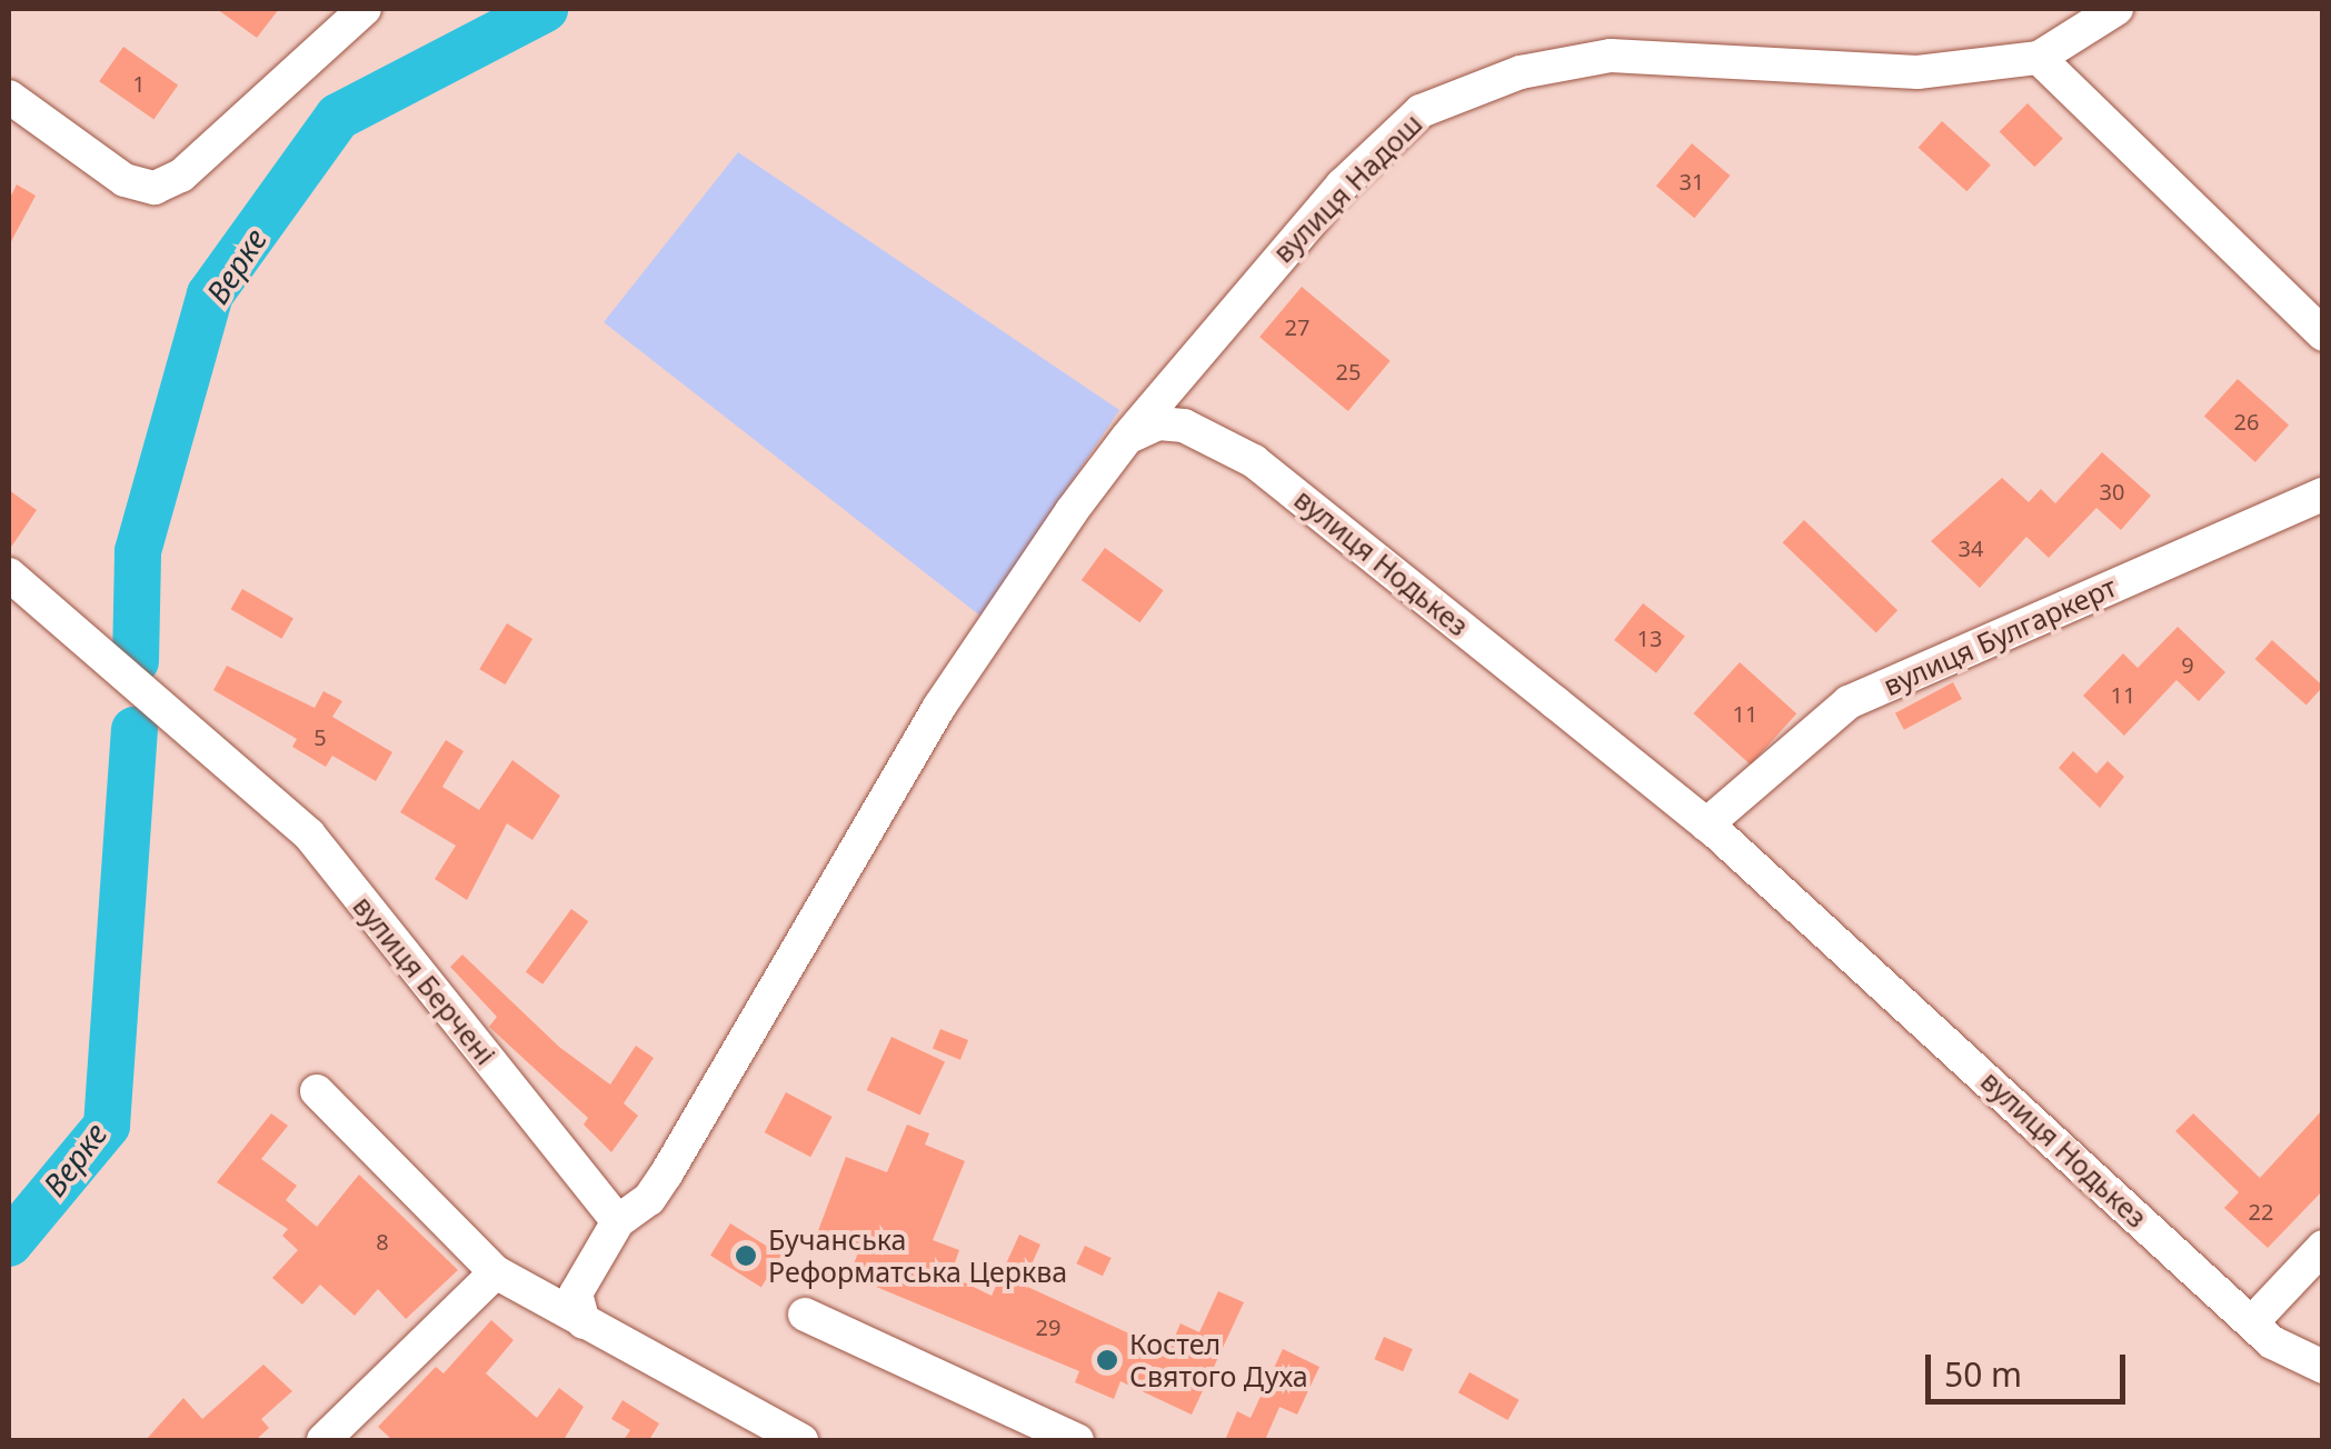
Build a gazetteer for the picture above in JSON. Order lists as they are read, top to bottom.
{
  "streets": {
    "street": [
      "вулиця Надош",
      "вулиця Нодькез",
      "вулиця Булгаркерт",
      "вулиця Берчені"
    ]
  },
  "crossings": [
    ["вулиця Надош", "вулиця Нодькез"],
    ["вулиця Нодькез", "вулиця Булгаркерт"]
  ],
  "water": ["Верке"],
  "places": ["Бучанська Реформатська Церква", "Костел Святого Духа"],
  "house_numbers": [
    "1",
    "31",
    "27",
    "25",
    "26",
    "30",
    "34",
    "13",
    "9",
    "11",
    "11",
    "5",
    "22",
    "8",
    "29"
  ],
  "scale_bar": "50 m"
}
